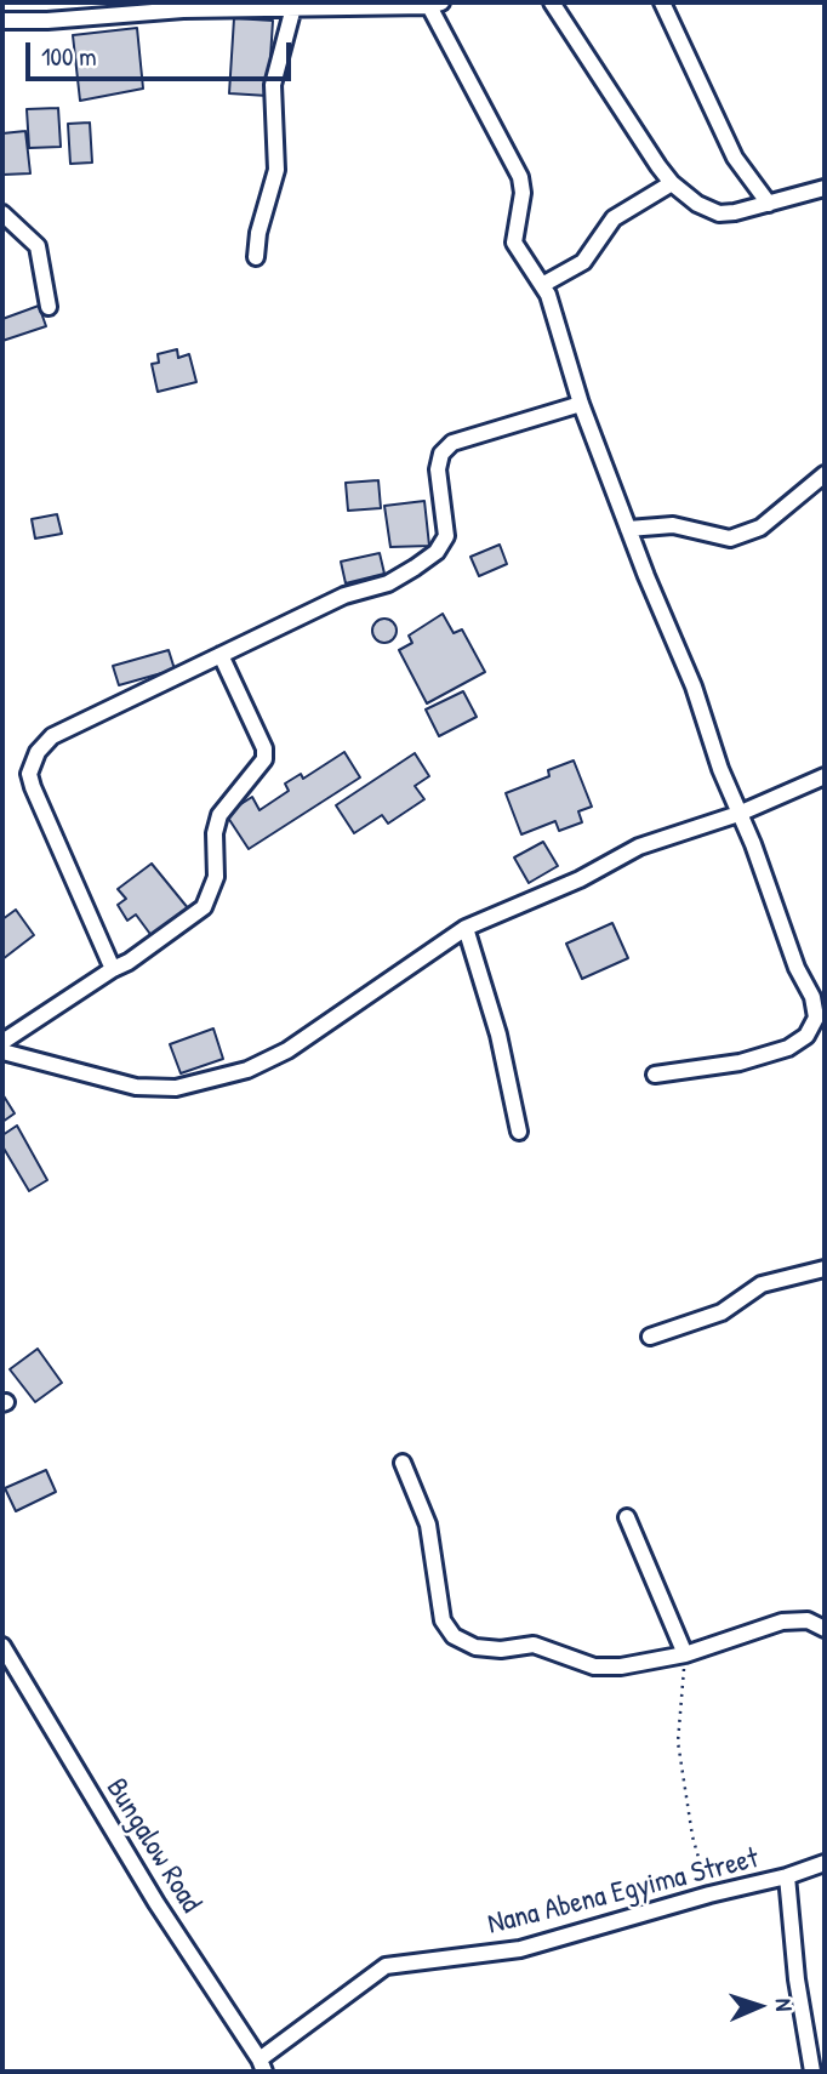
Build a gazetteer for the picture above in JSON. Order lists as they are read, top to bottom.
{
  "streets": {
    "street": ["Bungalow Road", "Nana Abena Egyima Street"]
  },
  "crossings": [
    ["Bungalow Road", "Nana Abena Egyima Street"]
  ],
  "scale_bar": "100 m",
  "north": "right"
}
